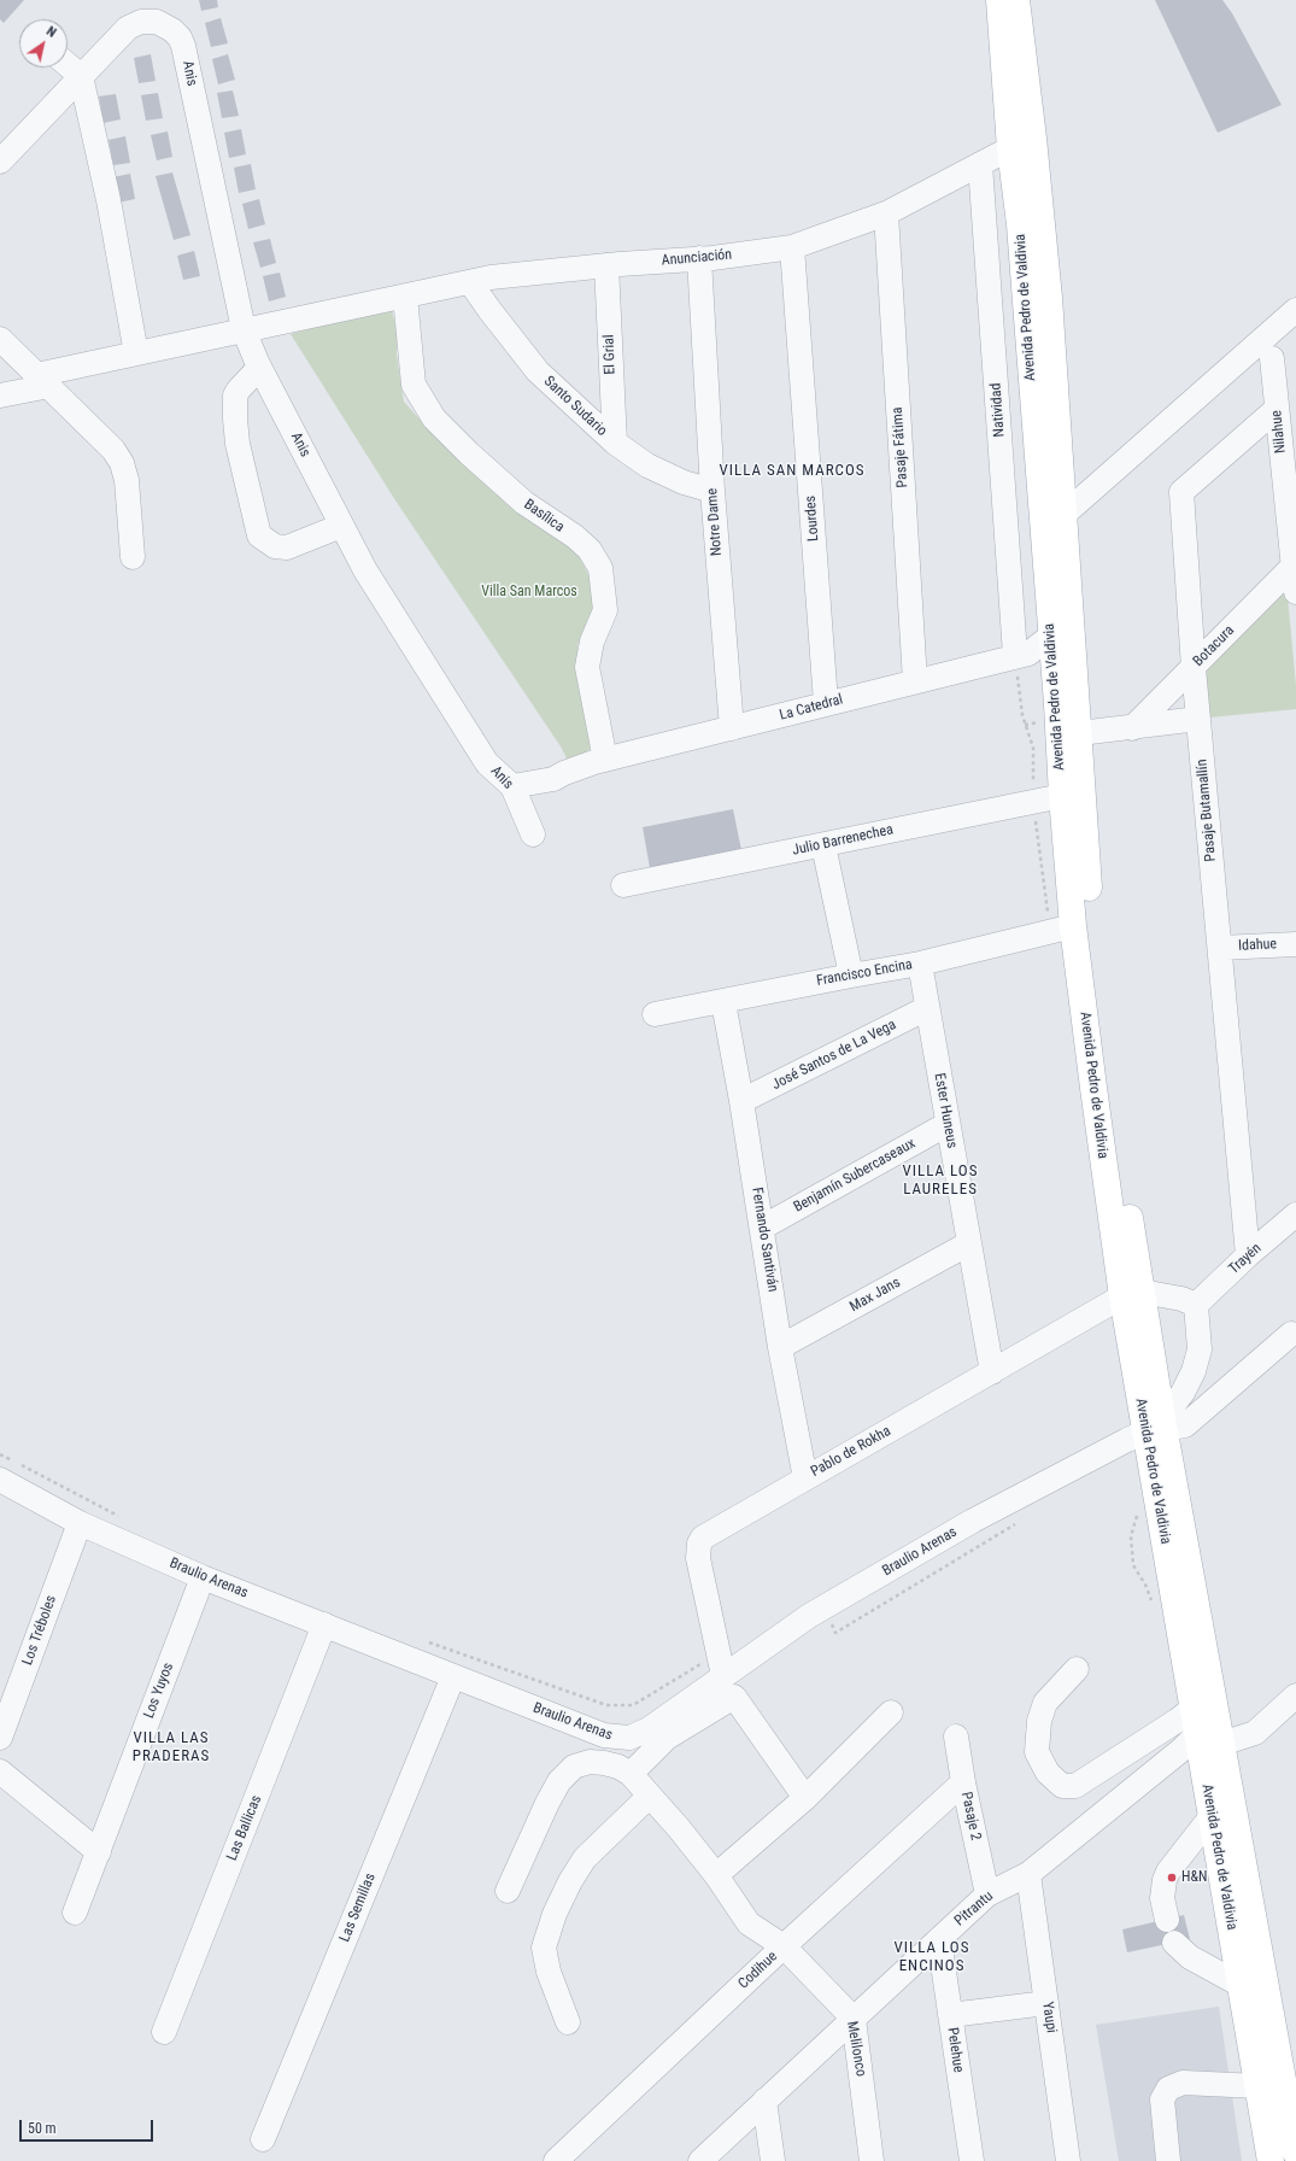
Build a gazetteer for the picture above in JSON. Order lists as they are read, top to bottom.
{
  "streets": {
    "main road": ["Avenida Pedro de Valdivia"],
    "street": [
      "Anis",
      "Anunciación",
      "El Grial",
      "Santo Sudario",
      "Natividad",
      "Nilahue",
      "Pasaje Fátima",
      "Basílica",
      "Lourdes",
      "Notre Dame",
      "Botacura",
      "La Catedral",
      "Pasaje Butamallín",
      "Julio Barrenechea",
      "Idahue",
      "Francisco Encina",
      "José Santos de La Vega",
      "Ester Huneus",
      "Benjamín Subercaseaux",
      "Fernando Santiván",
      "Trayén",
      "Max Jans",
      "Pablo de Rokha",
      "Braulio Arenas",
      "Los Tréboles",
      "Los Yuyos",
      "Pasaje 2",
      "Las Ballicas",
      "Las Semillas",
      "Pitrantu",
      "Codihue",
      "Yaupi",
      "Melilonco",
      "Pelehue"
    ]
  },
  "crossings": [
    ["Anis", "Anunciación"],
    ["Anis", "La Catedral"],
    ["Anunciación", "Avenida Pedro de Valdivia"],
    ["Anunciación", "El Grial"],
    ["Anunciación", "Santo Sudario"],
    ["Anunciación", "Natividad"],
    ["Anunciación", "Pasaje Fátima"],
    ["Anunciación", "Basílica"],
    ["Anunciación", "Lourdes"],
    ["Anunciación", "Notre Dame"],
    ["Avenida Pedro de Valdivia", "La Catedral"],
    ["Avenida Pedro de Valdivia", "Julio Barrenechea"],
    ["Avenida Pedro de Valdivia", "Francisco Encina"],
    ["Avenida Pedro de Valdivia", "Pablo de Rokha"],
    ["Avenida Pedro de Valdivia", "Braulio Arenas"],
    ["Avenida Pedro de Valdivia", "Pitrantu"],
    ["El Grial", "Santo Sudario"],
    ["Santo Sudario", "Notre Dame"],
    ["Natividad", "La Catedral"],
    ["Nilahue", "Botacura"],
    ["Nilahue", "Pasaje Butamallín"],
    ["Pasaje Fátima", "La Catedral"],
    ["Basílica", "La Catedral"],
    ["Lourdes", "La Catedral"],
    ["Notre Dame", "La Catedral"],
    ["Botacura", "Pasaje Butamallín"],
    ["Pasaje Butamallín", "Idahue"],
    ["Pasaje Butamallín", "Trayén"],
    ["Francisco Encina", "Ester Huneus"],
    ["Francisco Encina", "Fernando Santiván"],
    ["José Santos de La Vega", "Ester Huneus"],
    ["José Santos de La Vega", "Fernando Santiván"],
    ["Ester Huneus", "Benjamín Subercaseaux"],
    ["Ester Huneus", "Max Jans"],
    ["Ester Huneus", "Pablo de Rokha"],
    ["Benjamín Subercaseaux", "Fernando Santiván"],
    ["Fernando Santiván", "Max Jans"],
    ["Fernando Santiván", "Pablo de Rokha"],
    ["Pablo de Rokha", "Braulio Arenas"],
    ["Braulio Arenas", "Los Tréboles"],
    ["Braulio Arenas", "Los Yuyos"],
    ["Braulio Arenas", "Las Ballicas"],
    ["Braulio Arenas", "Las Semillas"],
    ["Pasaje 2", "Pitrantu"],
    ["Pasaje 2", "Codihue"],
    ["Pitrantu", "Yaupi"],
    ["Pitrantu", "Melilonco"],
    ["Pitrantu", "Pelehue"],
    ["Codihue", "Melilonco"]
  ],
  "districts": [
    "VILLA SAN MARCOS",
    "VILLA LOS LAURELES",
    "VILLA LAS PRADERAS",
    "VILLA LOS ENCINOS"
  ],
  "parks": ["Villa San Marcos"],
  "places": ["H&N"],
  "scale_bar": "50 m",
  "north": "top right"
}
